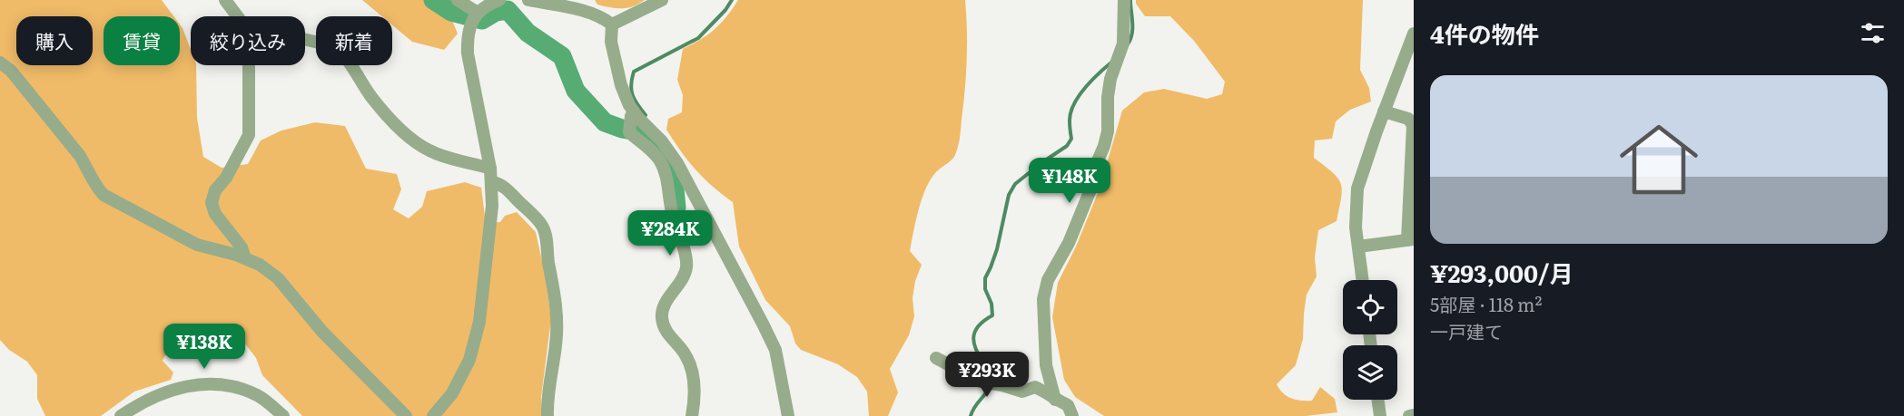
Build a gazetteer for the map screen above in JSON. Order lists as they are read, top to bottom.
{
  "page": {
    "heading": "4件の物件",
    "chip": [
      "購入",
      "賃貸",
      "絞り込み",
      "新着"
    ],
    "list": [
      {
        "name": "¥293,000/月",
        "note": "5部屋 · 118 m² · 一戸建て"
      }
    ],
    "price": [
      "¥148K",
      "¥284K",
      "¥138K",
      "¥293K"
    ]
  }
}
